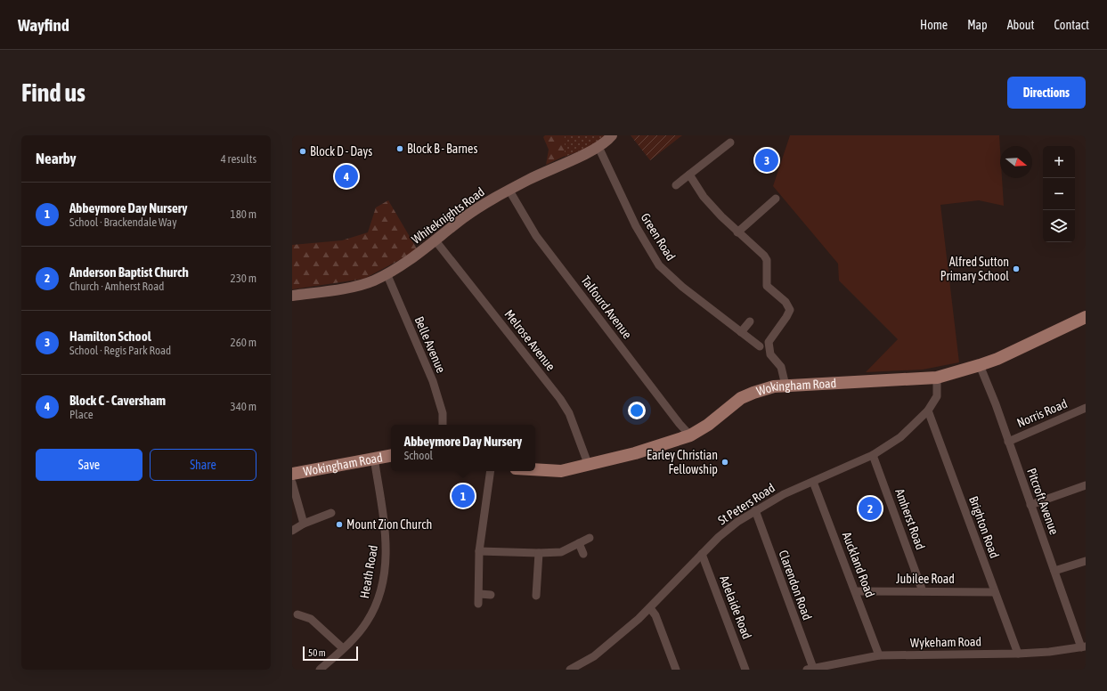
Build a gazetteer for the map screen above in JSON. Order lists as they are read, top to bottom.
{
  "streets": {
    "main road": ["Wokingham Road"],
    "street": [
      "Whiteknights Road",
      "Green Road",
      "Talfourd Avenue",
      "Melrose Avenue",
      "Belle Avenue",
      "Norris Road",
      "Pitcroft Avenue",
      "St Peters Road",
      "Amherst Road",
      "Brighton Road",
      "Auckland Road",
      "Heath Road",
      "Jubilee Road",
      "Clarendon Road",
      "Adelaide Road",
      "Wykeham Road"
    ]
  },
  "crossings": [
    ["Whiteknights Road", "Green Road"],
    ["Whiteknights Road", "Talfourd Avenue"],
    ["Whiteknights Road", "Melrose Avenue"],
    ["Whiteknights Road", "Belle Avenue"],
    ["Talfourd Avenue", "Wokingham Road"],
    ["Melrose Avenue", "Wokingham Road"],
    ["Wokingham Road", "Pitcroft Avenue"],
    ["Wokingham Road", "St Peters Road"],
    ["Wokingham Road", "Heath Road"],
    ["Norris Road", "Pitcroft Avenue"],
    ["Pitcroft Avenue", "Wykeham Road"],
    ["St Peters Road", "Amherst Road"],
    ["St Peters Road", "Brighton Road"],
    ["St Peters Road", "Auckland Road"],
    ["St Peters Road", "Clarendon Road"],
    ["St Peters Road", "Adelaide Road"],
    ["Amherst Road", "Jubilee Road"],
    ["Brighton Road", "Jubilee Road"],
    ["Brighton Road", "Wykeham Road"],
    ["Auckland Road", "Jubilee Road"],
    ["Auckland Road", "Wykeham Road"],
    ["Clarendon Road", "Wykeham Road"]
  ],
  "places": [
    "Block B - Barnes",
    "Block D - Days",
    "Alfred Sutton Primary School",
    "Earley Christian Fellowship",
    "Mount Zion Church"
  ],
  "scale_bar": "50 m",
  "north": "right",
  "page": {
    "header": "Wayfind",
    "nav": [
      "Home",
      "Map",
      "About",
      "Contact"
    ],
    "buttons": [
      "Directions",
      ["Save", "Share"]
    ],
    "title": "Find us",
    "heading": ["Nearby", "4 results"],
    "map_buttons": ["+", "−"],
    "pins": [
      "3",
      "4",
      "1",
      "2"
    ],
    "list": [
      {
        "mark": "1",
        "name": "Abbeymore Day Nursery",
        "note": "School · Brackendale Way",
        "value": "180 m"
      },
      {
        "mark": "2",
        "name": "Anderson Baptist Church",
        "note": "Church · Amherst Road",
        "value": "230 m"
      },
      {
        "mark": "3",
        "name": "Hamilton School",
        "note": "School · Regis Park Road",
        "value": "260 m"
      },
      {
        "mark": "4",
        "name": "Block C - Caversham",
        "note": "Place",
        "value": "340 m"
      }
    ],
    "popup": ["Abbeymore Day Nursery", "School"],
    "scale": "50 m"
  }
}
